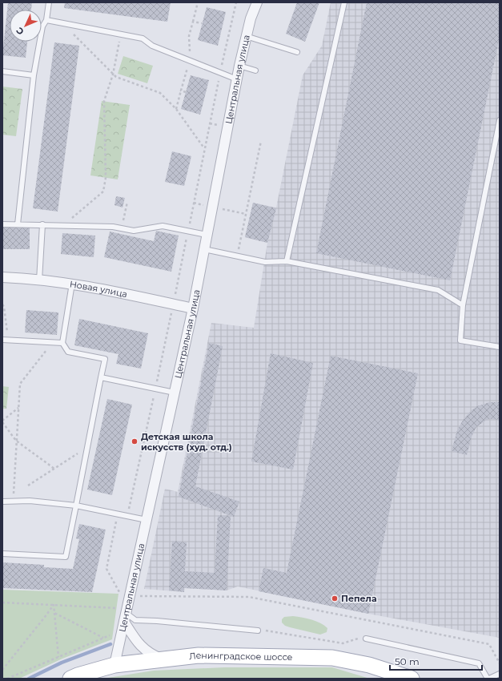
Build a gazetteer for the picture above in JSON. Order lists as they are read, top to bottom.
{
  "streets": {
    "main road": ["Ленинградское шоссе"],
    "street": ["Центральная улица", "Новая улица"]
  },
  "crossings": [
    ["Центральная улица", "Новая улица"],
    ["Центральная улица", "Ленинградское шоссе"]
  ],
  "places": ["Детская школа искусств (худ. отд.)", "Пепела"],
  "scale_bar": "50 m",
  "north": "bottom left"
}
